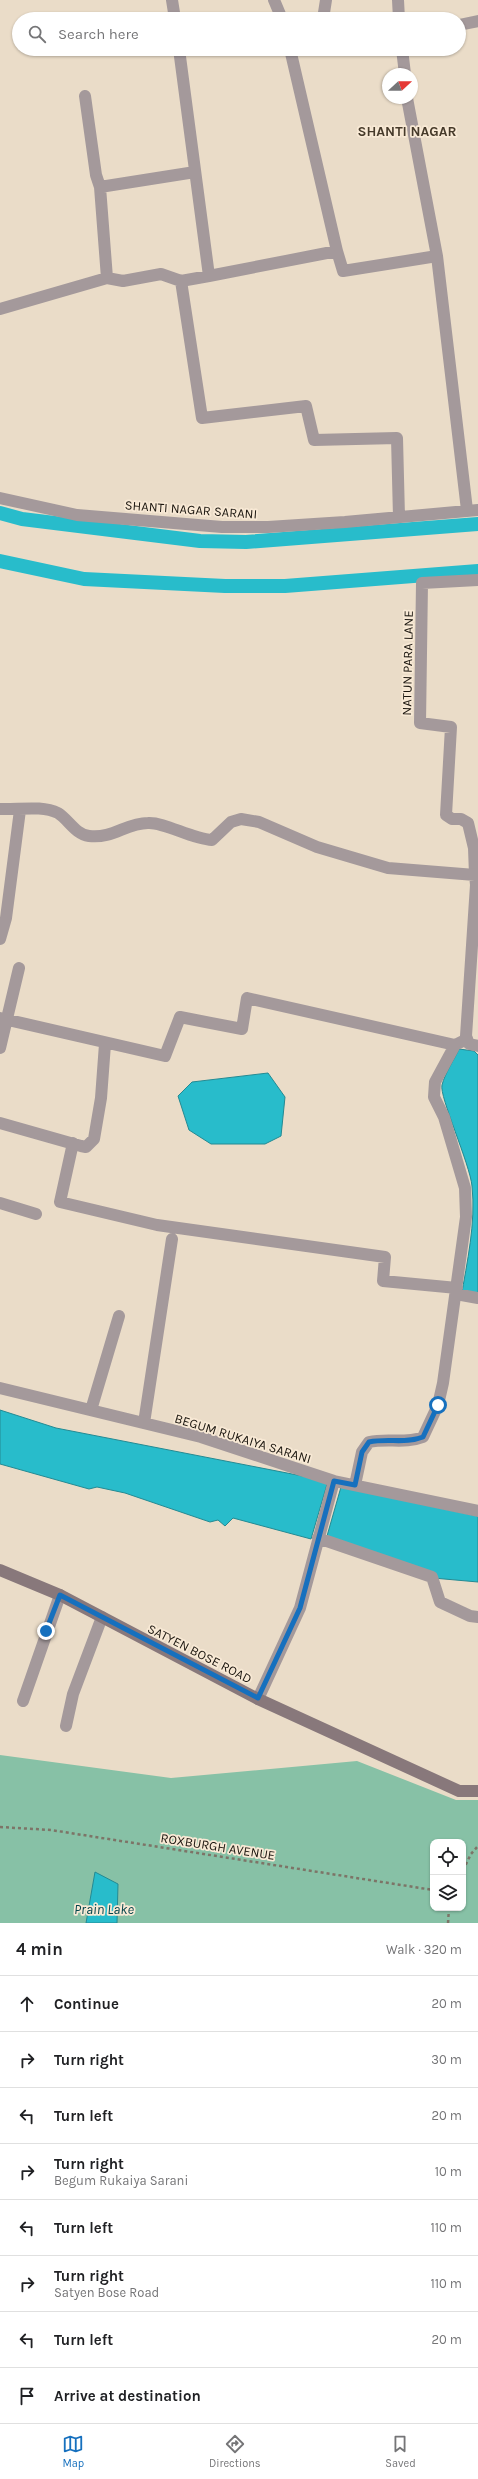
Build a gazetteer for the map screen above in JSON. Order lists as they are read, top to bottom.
{
  "streets": {
    "main road": ["SATYEN BOSE ROAD"],
    "street": ["SHANTI NAGAR SARANI", "NATUN PARA LANE", "BEGUM RUKAIYA SARANI"],
    "path": ["ROXBURGH AVENUE"]
  },
  "districts": ["SHANTI NAGAR"],
  "water": ["Prain Lake"],
  "north": "right",
  "page": {
    "search": "Search here",
    "heading": ["4 min", "Walk · 320 m"],
    "list": [
      ["Continue", "20 m"],
      ["Turn right", "30 m"],
      ["Turn left", "20 m"],
      ["Turn right", "Begum Rukaiya Sarani", "10 m"],
      ["Turn left", "110 m"],
      ["Turn right", "Satyen Bose Road", "110 m"],
      ["Turn left", "20 m"],
      "Arrive at destination"
    ],
    "nav": ["Map", "Directions", "Saved"]
  }
}
